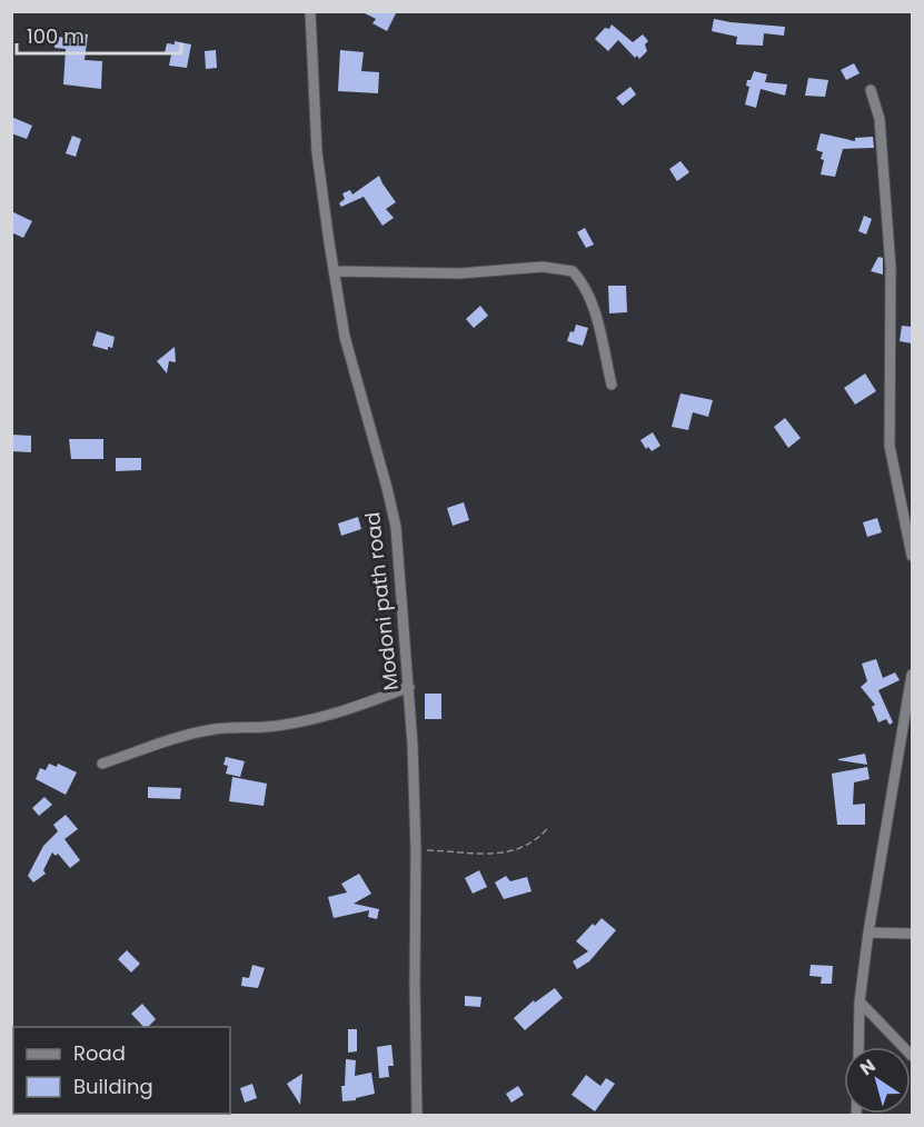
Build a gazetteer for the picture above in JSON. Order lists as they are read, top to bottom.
{
  "streets": {
    "street": ["Modoni path road"]
  },
  "legend": ["Road", "Building"],
  "scale_bar": "100 m",
  "north": "top left"
}
